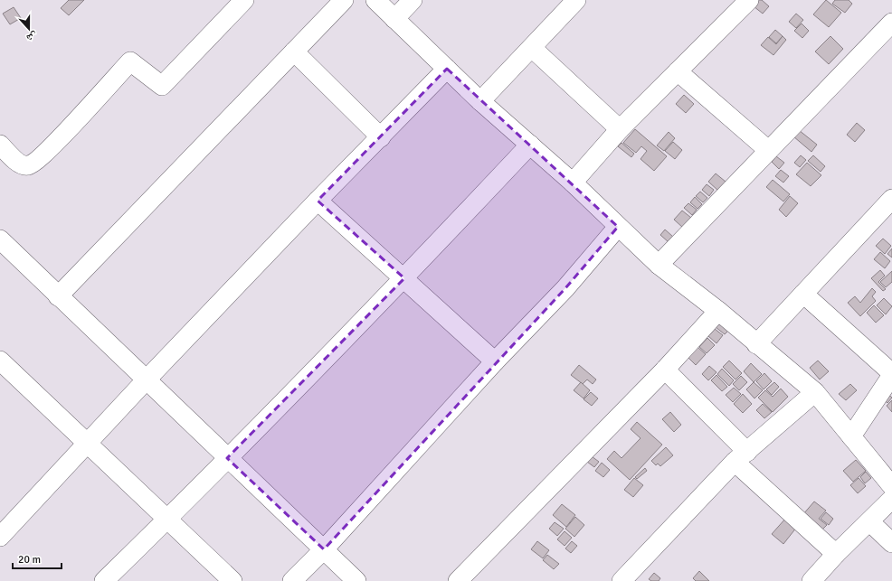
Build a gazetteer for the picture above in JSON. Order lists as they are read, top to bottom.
{
  "scale_bar": "20 m",
  "north": "bottom"
}
